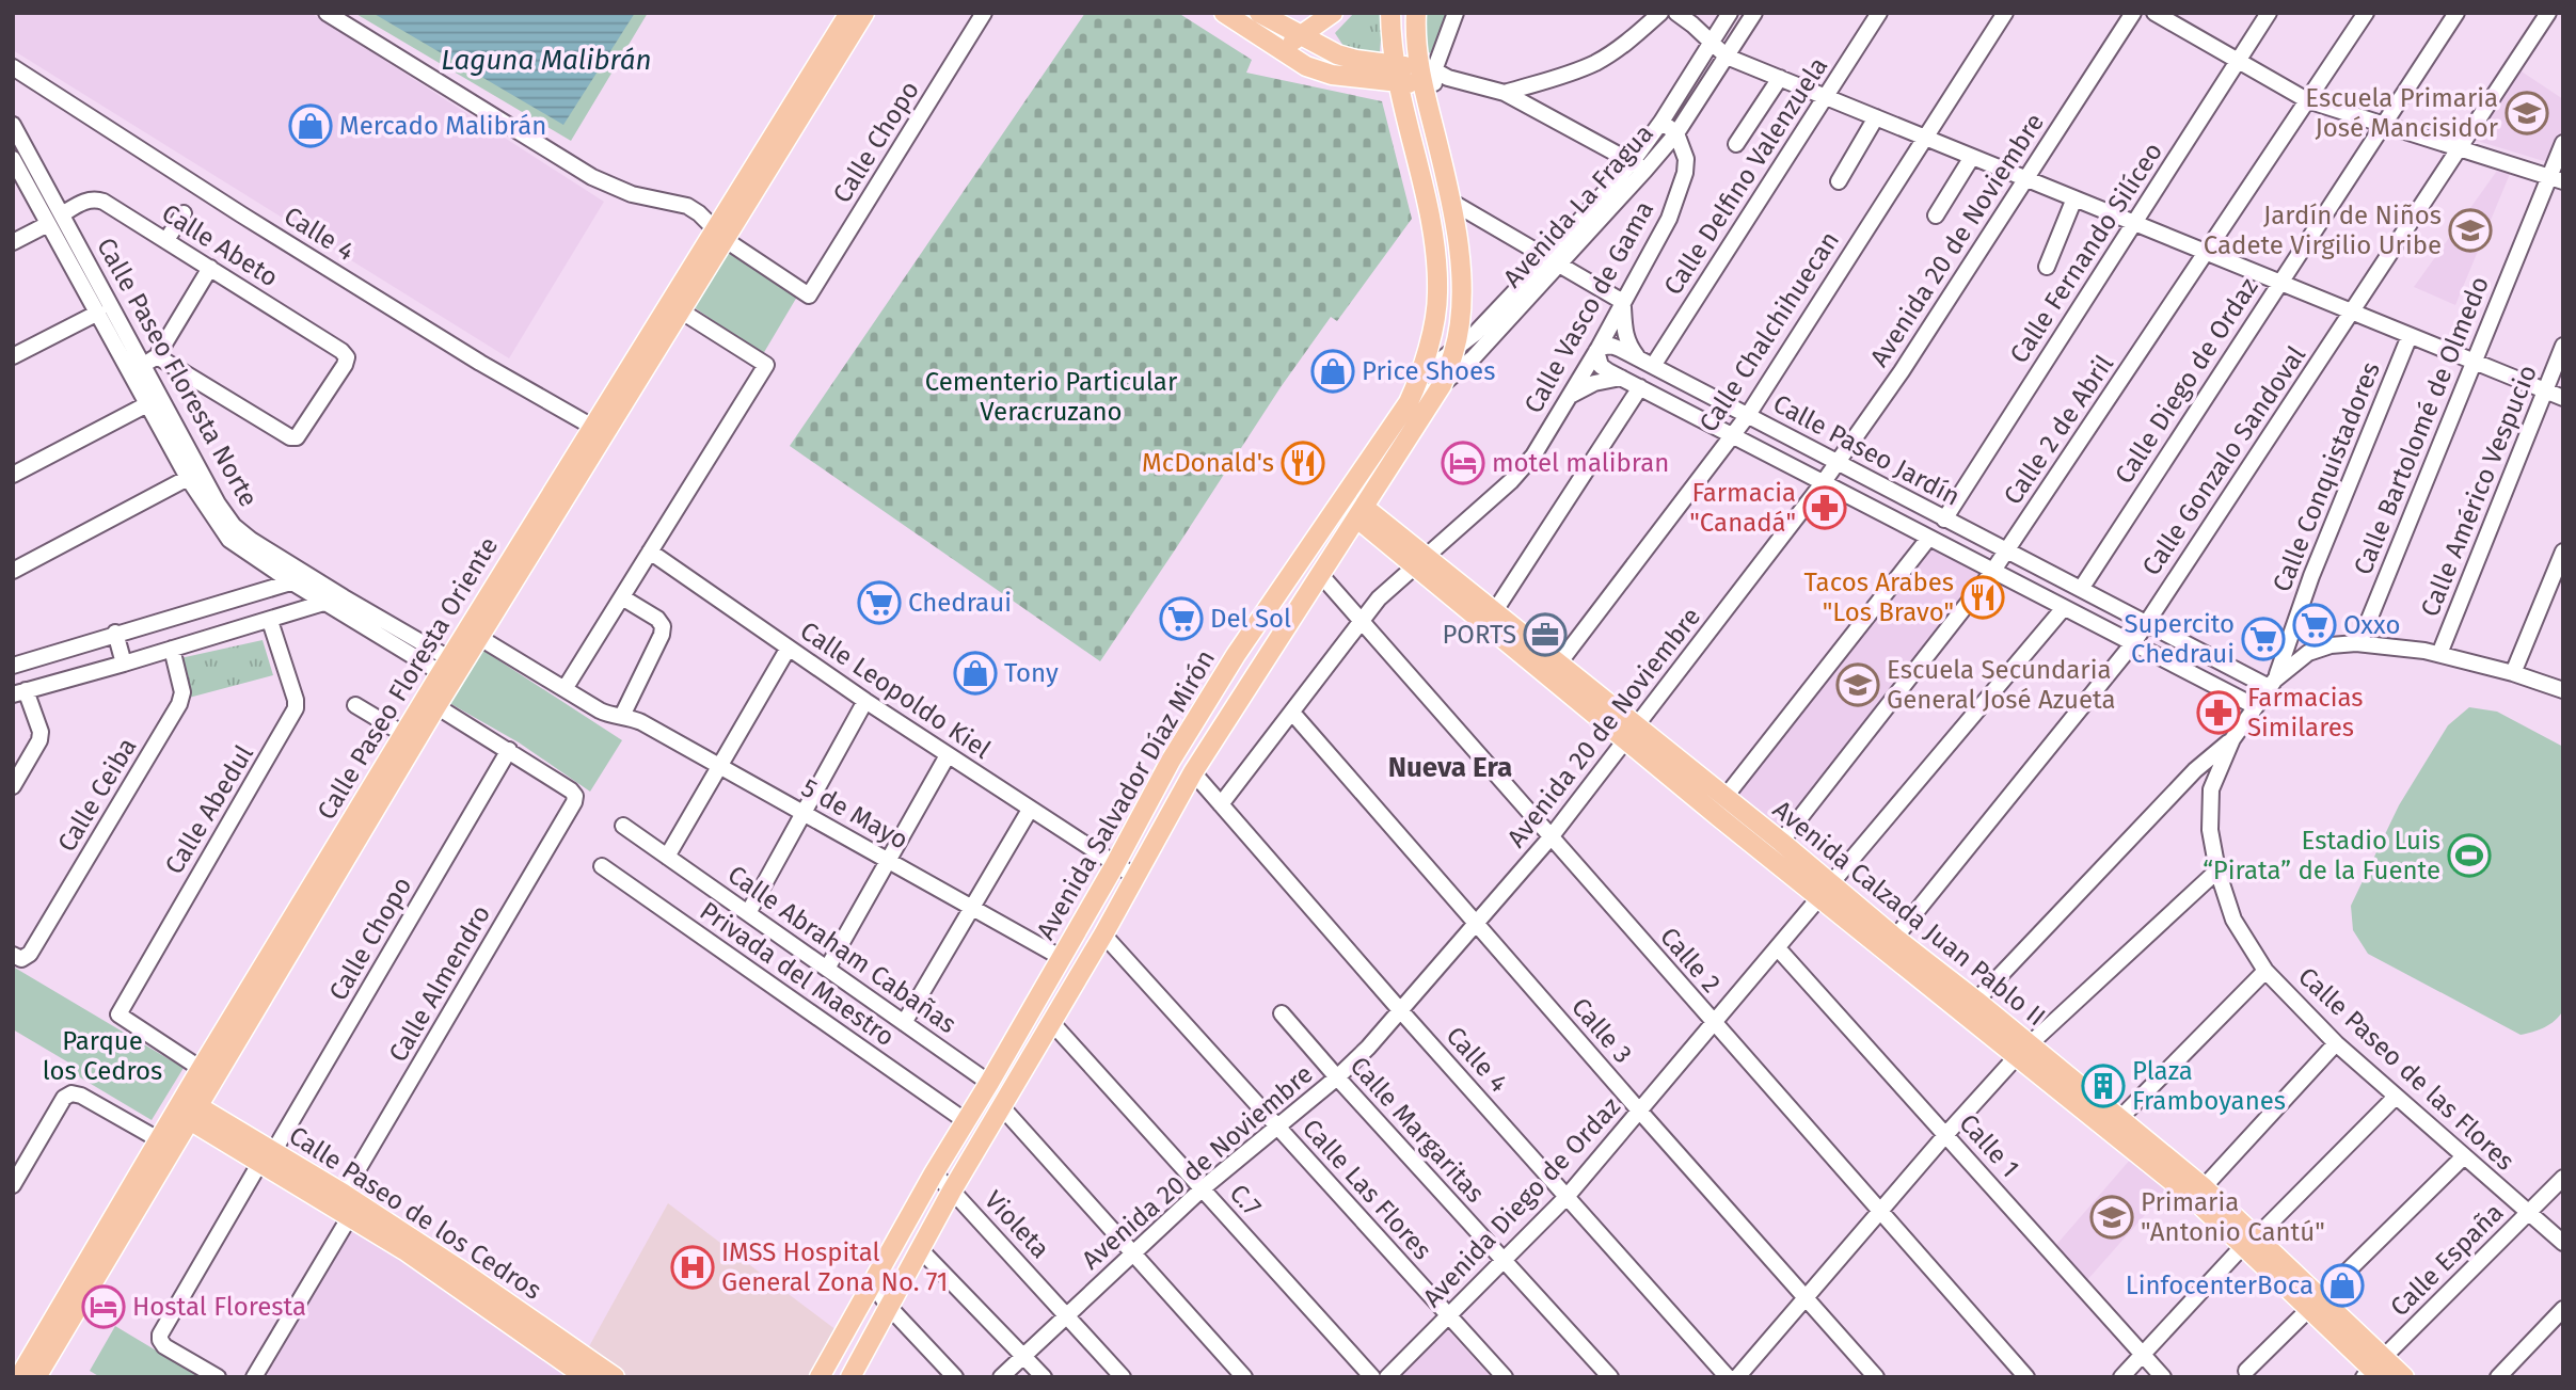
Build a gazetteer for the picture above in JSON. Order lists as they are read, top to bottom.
{
  "streets": {
    "main road": [
      "Calle Paseo Floresta Oriente",
      "Avenida Salvador Díaz Mirón",
      "Avenida Calzada Juan Pablo II",
      "Calle Paseo de los Cedros"
    ],
    "street": [
      "Calle Chopo",
      "Calle Delfino Valenzuela",
      "Avenida La Fragua",
      "Calle 4",
      "Avenida 20 de Noviembre",
      "Calle Abeto",
      "Calle Fernando Silíceo",
      "Calle Vasco de Gama",
      "Calle Chalchihuecan",
      "Calle Paseo Floresta Norte",
      "Calle Diego de Ordaz",
      "Calle Bartolomé de Olmedo",
      "Calle 2 de Abril",
      "Calle Paseo Jardín",
      "Calle Gonzalo Sandoval",
      "Calle Conquistadores",
      "Calle Américo Vespucio",
      "Calle Leopoldo Kiel",
      "Calle Ceiba",
      "Calle Abedul",
      "5 de Mayo",
      "Calle Abraham Cabañas",
      "Calle 2",
      "Privada del Maestro",
      "Calle Almendro",
      "Calle 3",
      "Calle Paseo de las Flores",
      "Calle Margaritas",
      "Calle 1",
      "Calle Las Flores",
      "C.7",
      "Avenida Diego de Ordaz",
      "Violeta",
      "Calle España"
    ]
  },
  "crossings": [
    ["Calle Chopo", "Calle Paseo Floresta Oriente"],
    ["Calle Chopo", "Calle Almendro"],
    ["Calle Chopo", "Calle Paseo de los Cedros"],
    ["Calle Delfino Valenzuela", "Calle Paseo Jardín"],
    ["Avenida La Fragua", "Calle Vasco de Gama"],
    ["Avenida La Fragua", "Avenida Salvador Díaz Mirón"],
    ["Calle 4", "Avenida 20 de Noviembre"],
    ["Calle 4", "Calle Vasco de Gama"],
    ["Calle 4", "Calle Paseo Floresta Oriente"],
    ["Calle 4", "Avenida Salvador Díaz Mirón"],
    ["Calle 4", "Avenida Diego de Ordaz"],
    ["Avenida 20 de Noviembre", "Calle Paseo Jardín"],
    ["Avenida 20 de Noviembre", "Avenida Calzada Juan Pablo II"],
    ["Avenida 20 de Noviembre", "Calle 2"],
    ["Avenida 20 de Noviembre", "Calle 3"],
    ["Avenida 20 de Noviembre", "Calle Margaritas"],
    ["Avenida 20 de Noviembre", "Calle Las Flores"],
    ["Avenida 20 de Noviembre", "C.7"],
    ["Avenida 20 de Noviembre", "Violeta"],
    ["Calle Abeto", "Calle Paseo Floresta Norte"],
    ["Calle Fernando Silíceo", "Calle Paseo Jardín"],
    ["Calle Vasco de Gama", "Calle Paseo Jardín"],
    ["Calle Vasco de Gama", "Avenida Calzada Juan Pablo II"],
    ["Calle Vasco de Gama", "Calle 2"],
    ["Calle Vasco de Gama", "Calle 3"],
    ["Calle Chalchihuecan", "Calle Paseo Jardín"],
    ["Calle Chalchihuecan", "Avenida Calzada Juan Pablo II"],
    ["Calle Paseo Floresta Norte", "Calle Paseo Floresta Oriente"],
    ["Calle Diego de Ordaz", "Calle Paseo Jardín"],
    ["Calle 2 de Abril", "Calle Paseo Jardín"],
    ["Calle 2 de Abril", "Avenida Calzada Juan Pablo II"],
    ["Calle Paseo Jardín", "Calle Gonzalo Sandoval"],
    ["Calle Paseo Jardín", "Calle Conquistadores"],
    ["Calle Paseo Jardín", "Calle Paseo de las Flores"],
    ["Calle Gonzalo Sandoval", "Avenida Calzada Juan Pablo II"],
    ["Calle Conquistadores", "Calle Paseo de las Flores"],
    ["Calle Paseo Floresta Oriente", "Calle Abedul"],
    ["Calle Paseo Floresta Oriente", "5 de Mayo"],
    ["Calle Paseo Floresta Oriente", "Calle Paseo de los Cedros"],
    ["Calle Leopoldo Kiel", "Avenida Salvador Díaz Mirón"],
    ["Avenida Salvador Díaz Mirón", "5 de Mayo"],
    ["Avenida Salvador Díaz Mirón", "Avenida Calzada Juan Pablo II"],
    ["Avenida Salvador Díaz Mirón", "Calle Abraham Cabañas"],
    ["Avenida Salvador Díaz Mirón", "Calle 2"],
    ["Avenida Salvador Díaz Mirón", "Privada del Maestro"],
    ["Avenida Salvador Díaz Mirón", "Calle Las Flores"],
    ["Avenida Salvador Díaz Mirón", "C.7"],
    ["Avenida Salvador Díaz Mirón", "Violeta"],
    ["Avenida Calzada Juan Pablo II", "Avenida Diego de Ordaz"],
    ["Avenida Calzada Juan Pablo II", "Calle España"],
    ["Calle 2", "Avenida Diego de Ordaz"],
    ["Calle Almendro", "Calle Paseo de los Cedros"],
    ["Calle 3", "Avenida Diego de Ordaz"],
    ["Calle Paseo de las Flores", "Calle España"],
    ["Calle Margaritas", "Avenida Diego de Ordaz"],
    ["Calle 1", "Avenida Diego de Ordaz"],
    ["Calle Las Flores", "Avenida Diego de Ordaz"]
  ],
  "districts": ["Nueva Era"],
  "water": ["Laguna Malibrán"],
  "parks": ["Cementerio Particular Veracruzano", "Parque los Cedros"],
  "places": {
    "school or university": [
      "Escuela Primaria José Mancisidor",
      "Jardín de Niños Cadete Virgilio Uribe",
      "Escuela Secundaria General José Azueta",
      "Primaria \"Antonio Cantú\""
    ],
    "shop": [
      "Mercado Malibrán",
      "Price Shoes",
      "Tony",
      "LinfocenterBoca"
    ],
    "restaurant": ["McDonald's", "Tacos Arabes \"Los Bravo\""],
    "hotel": ["motel malibran", "Hostal Floresta"],
    "pharmacy": ["Farmacia \"Canadá\"", "Farmacias Similares"],
    "supermarket": [
      "Chedraui",
      "Del Sol",
      "Oxxo",
      "Supercito Chedraui"
    ],
    "office": ["PORTS"],
    "sports": ["Estadio Luis “Pirata” de la Fuente"],
    "building": ["Plaza Framboyanes"],
    "hospital": ["IMSS Hospital General Zona No. 71"]
  }
}
